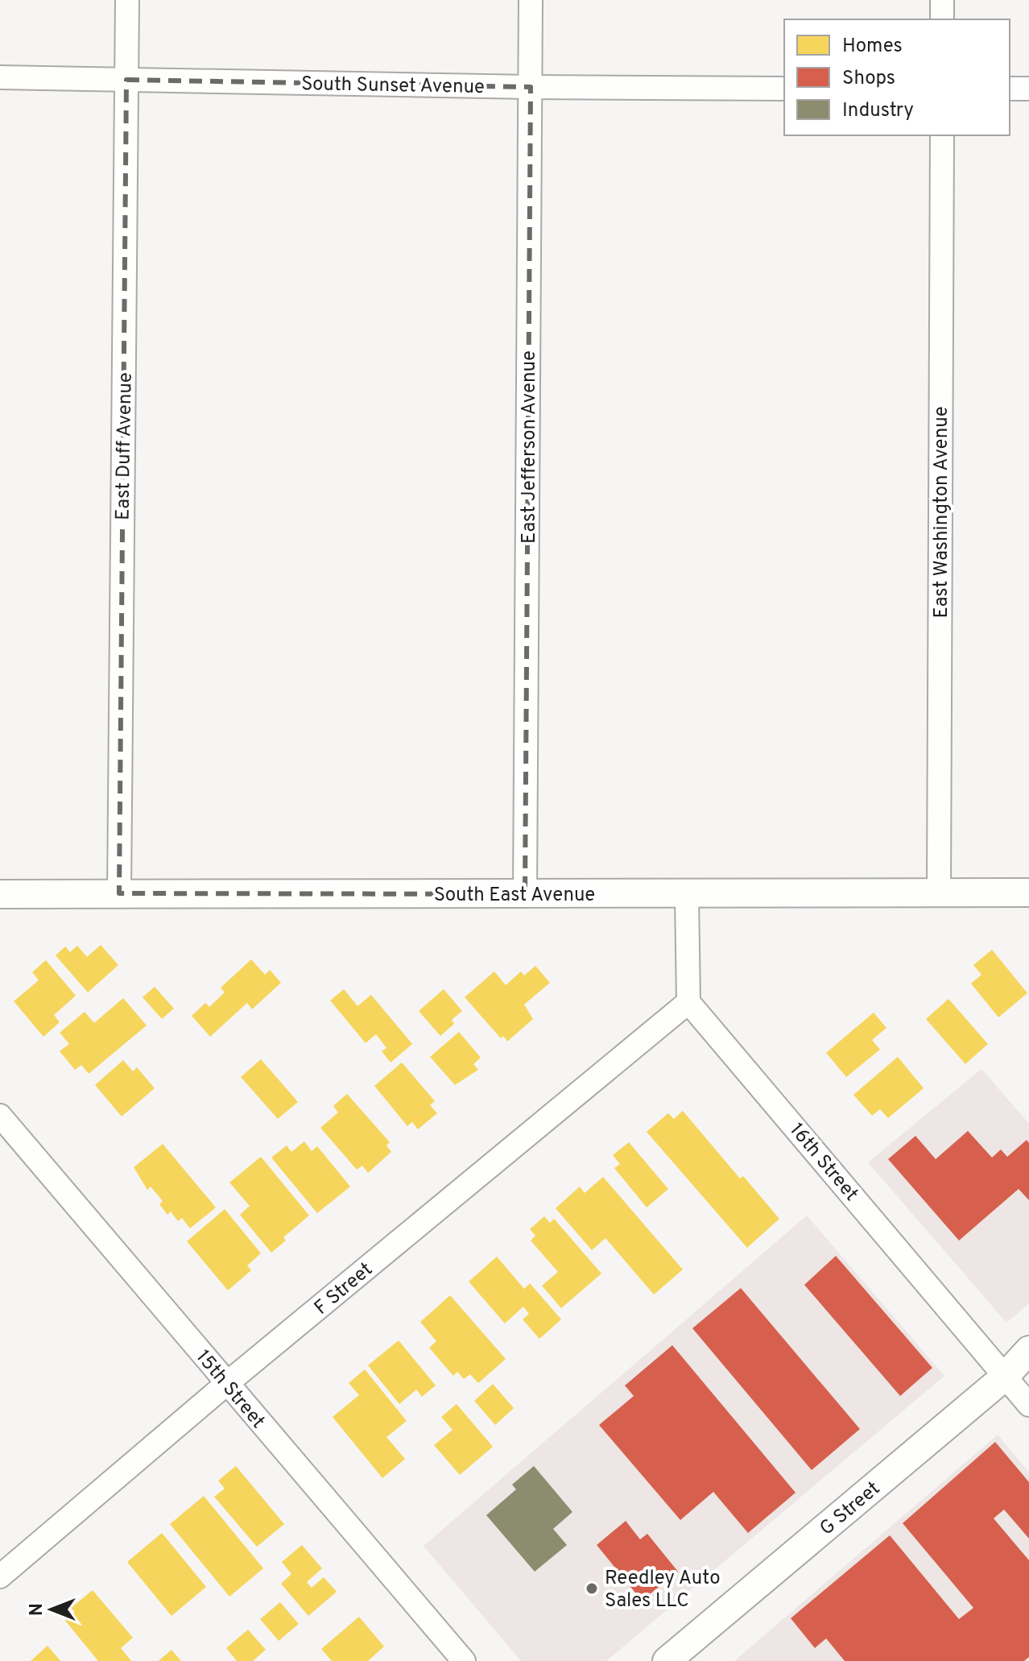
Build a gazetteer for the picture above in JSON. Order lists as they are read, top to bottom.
{
  "streets": {
    "street": [
      "South Sunset Avenue",
      "East Duff Avenue",
      "East Jefferson Avenue",
      "East Washington Avenue",
      "South East Avenue",
      "16th Street",
      "F Street",
      "15th Street",
      "G Street"
    ]
  },
  "crossings": [
    ["South Sunset Avenue", "East Duff Avenue"],
    ["South Sunset Avenue", "East Jefferson Avenue"],
    ["East Duff Avenue", "South East Avenue"],
    ["East Jefferson Avenue", "South East Avenue"],
    ["East Washington Avenue", "South East Avenue"],
    ["16th Street", "F Street"],
    ["16th Street", "G Street"],
    ["F Street", "15th Street"]
  ],
  "places": ["Reedley Auto Sales LLC"],
  "legend": ["Homes", "Shops", "Industry"],
  "north": "left"
}
